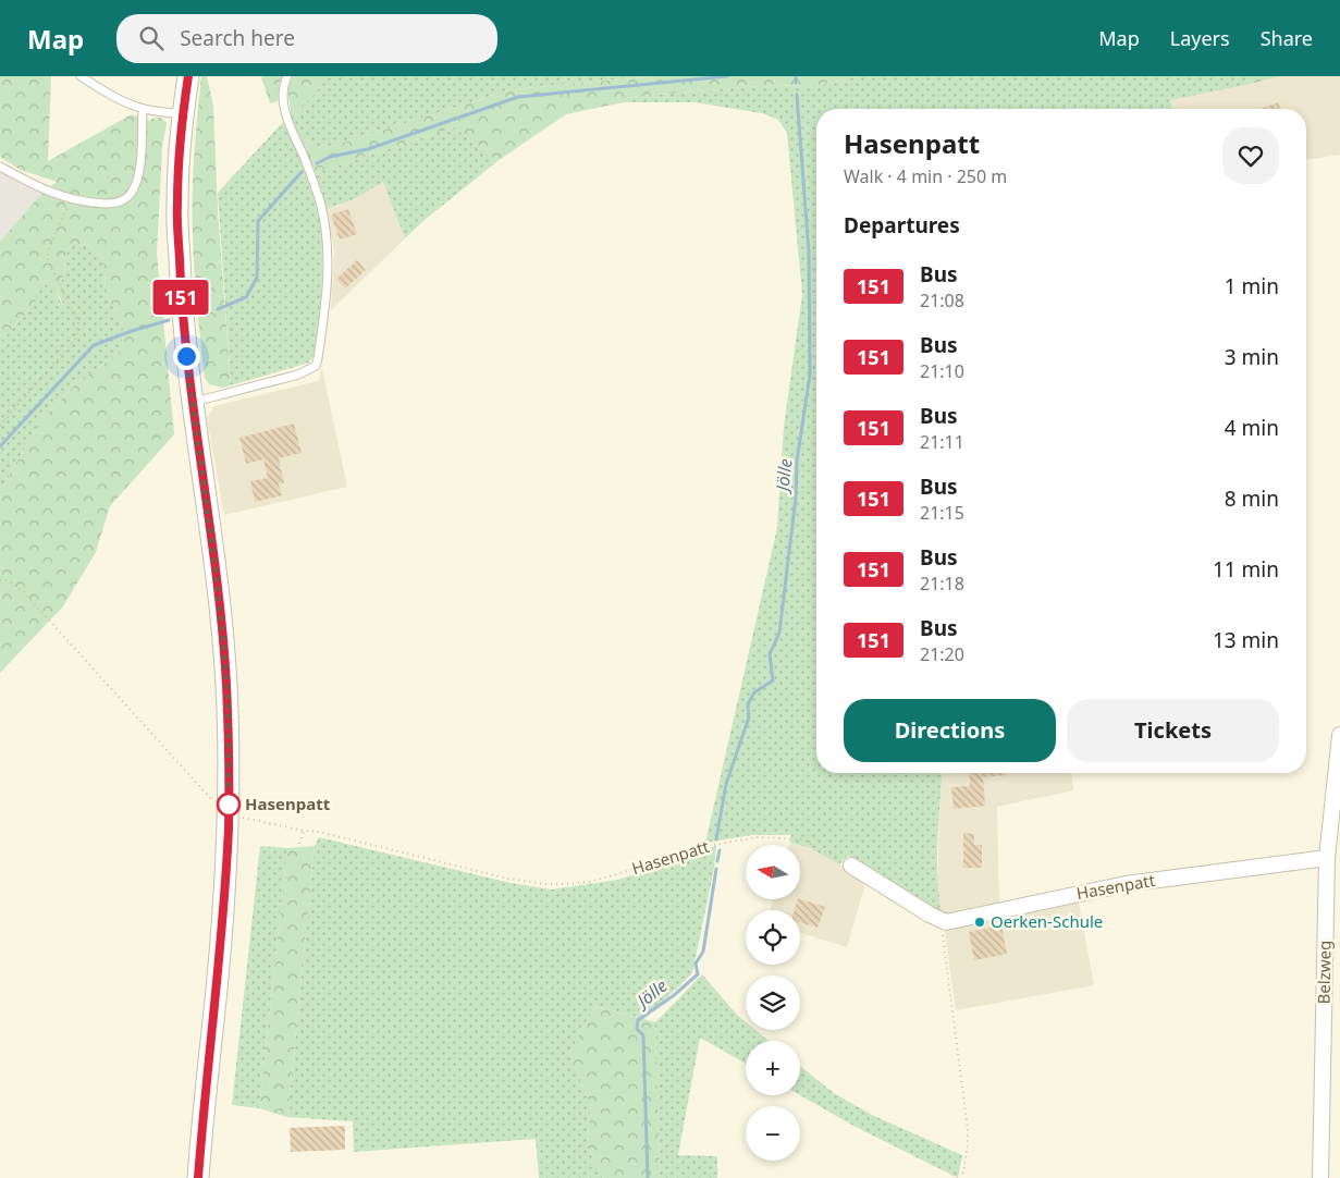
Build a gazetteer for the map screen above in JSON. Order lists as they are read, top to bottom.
{
  "streets": {
    "street": ["Hasenpatt", "Belzweg"]
  },
  "crossings": [
    ["Hasenpatt", "Belzweg"]
  ],
  "water": ["Jölle"],
  "places": ["Hasenpatt", "Oerken-Schule"],
  "lines": ["bus line 151"],
  "north": "left",
  "page": {
    "header": "Map",
    "search": "Search here",
    "nav": ["Map", "Layers", "Share"],
    "on_map": "151",
    "heading": [
      ["Hasenpatt", "Walk · 4 min · 250 m"],
      "Departures"
    ],
    "list": [
      {
        "mark": "151",
        "name": "Bus",
        "note": "21:08",
        "value": "1 min"
      },
      {
        "mark": "151",
        "name": "Bus",
        "note": "21:10",
        "value": "3 min"
      },
      {
        "mark": "151",
        "name": "Bus",
        "note": "21:11",
        "value": "4 min"
      },
      {
        "mark": "151",
        "name": "Bus",
        "note": "21:15",
        "value": "8 min"
      },
      {
        "mark": "151",
        "name": "Bus",
        "note": "21:18",
        "value": "11 min"
      },
      {
        "mark": "151",
        "name": "Bus",
        "note": "21:20",
        "value": "13 min"
      }
    ],
    "buttons": ["Directions", "Tickets"],
    "map_buttons": ["+", "−"]
  }
}
